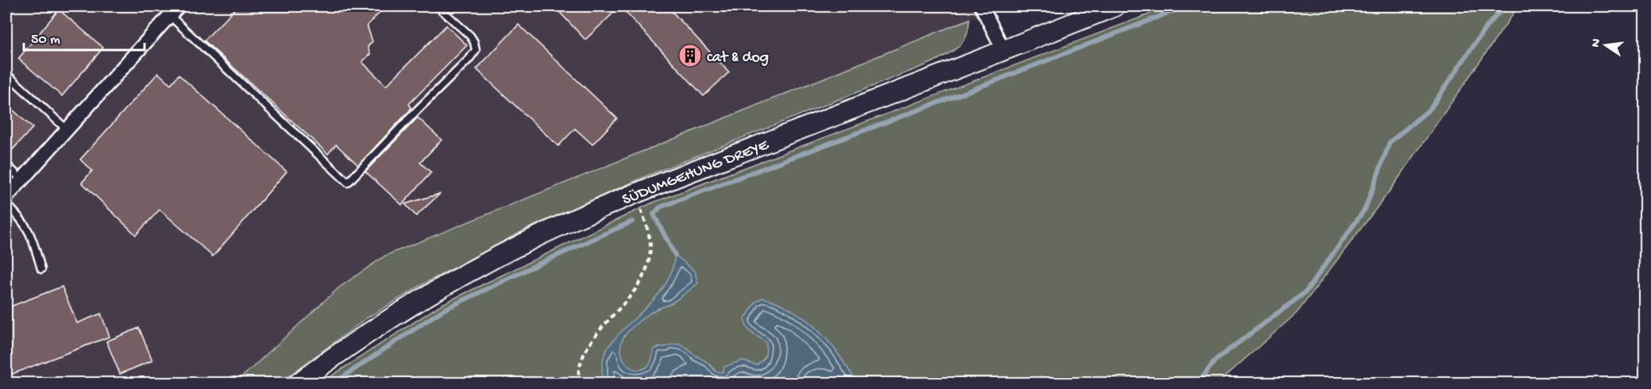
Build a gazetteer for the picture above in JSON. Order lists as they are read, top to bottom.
{
  "streets": {
    "main road": ["SÜDUMGEHUNG DREYE"]
  },
  "places": {
    "building": ["cat & dog"]
  },
  "scale_bar": "50 m",
  "north": "left"
}
